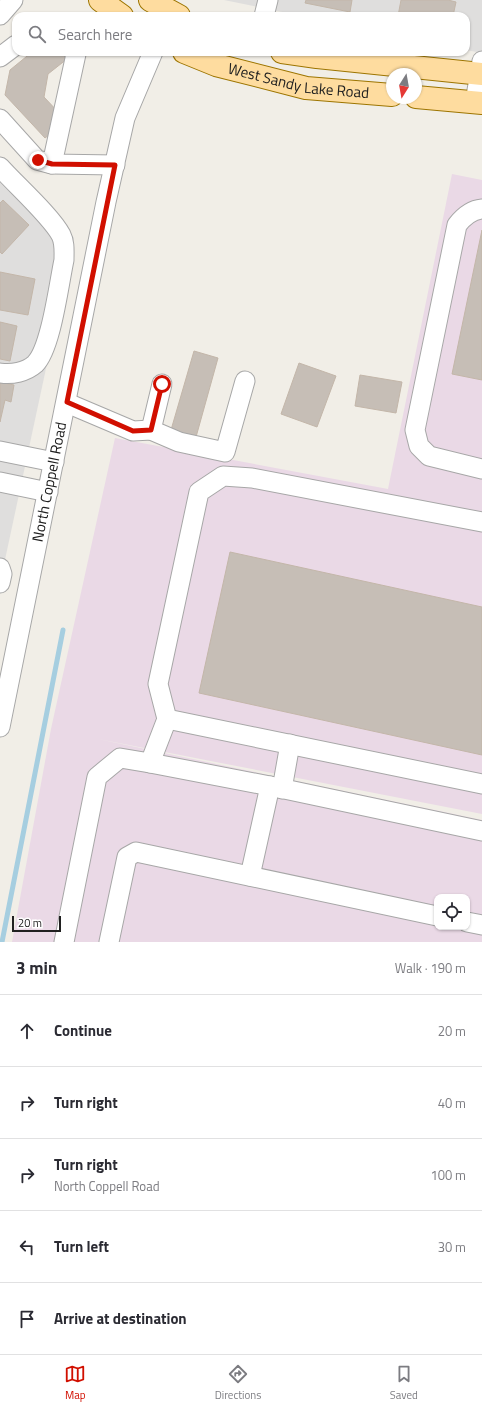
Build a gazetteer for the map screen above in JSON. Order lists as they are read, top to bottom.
{
  "streets": {
    "main road": ["West Sandy Lake Road"],
    "street": ["North Coppell Road"]
  },
  "scale_bar": "20 m",
  "north": "bottom",
  "page": {
    "search": "Search here",
    "scale": "20 m",
    "heading": ["3 min", "Walk · 190 m"],
    "list": [
      ["Continue", "20 m"],
      ["Turn right", "40 m"],
      ["Turn right", "North Coppell Road", "100 m"],
      ["Turn left", "30 m"],
      "Arrive at destination"
    ],
    "nav": ["Map", "Directions", "Saved"]
  }
}
